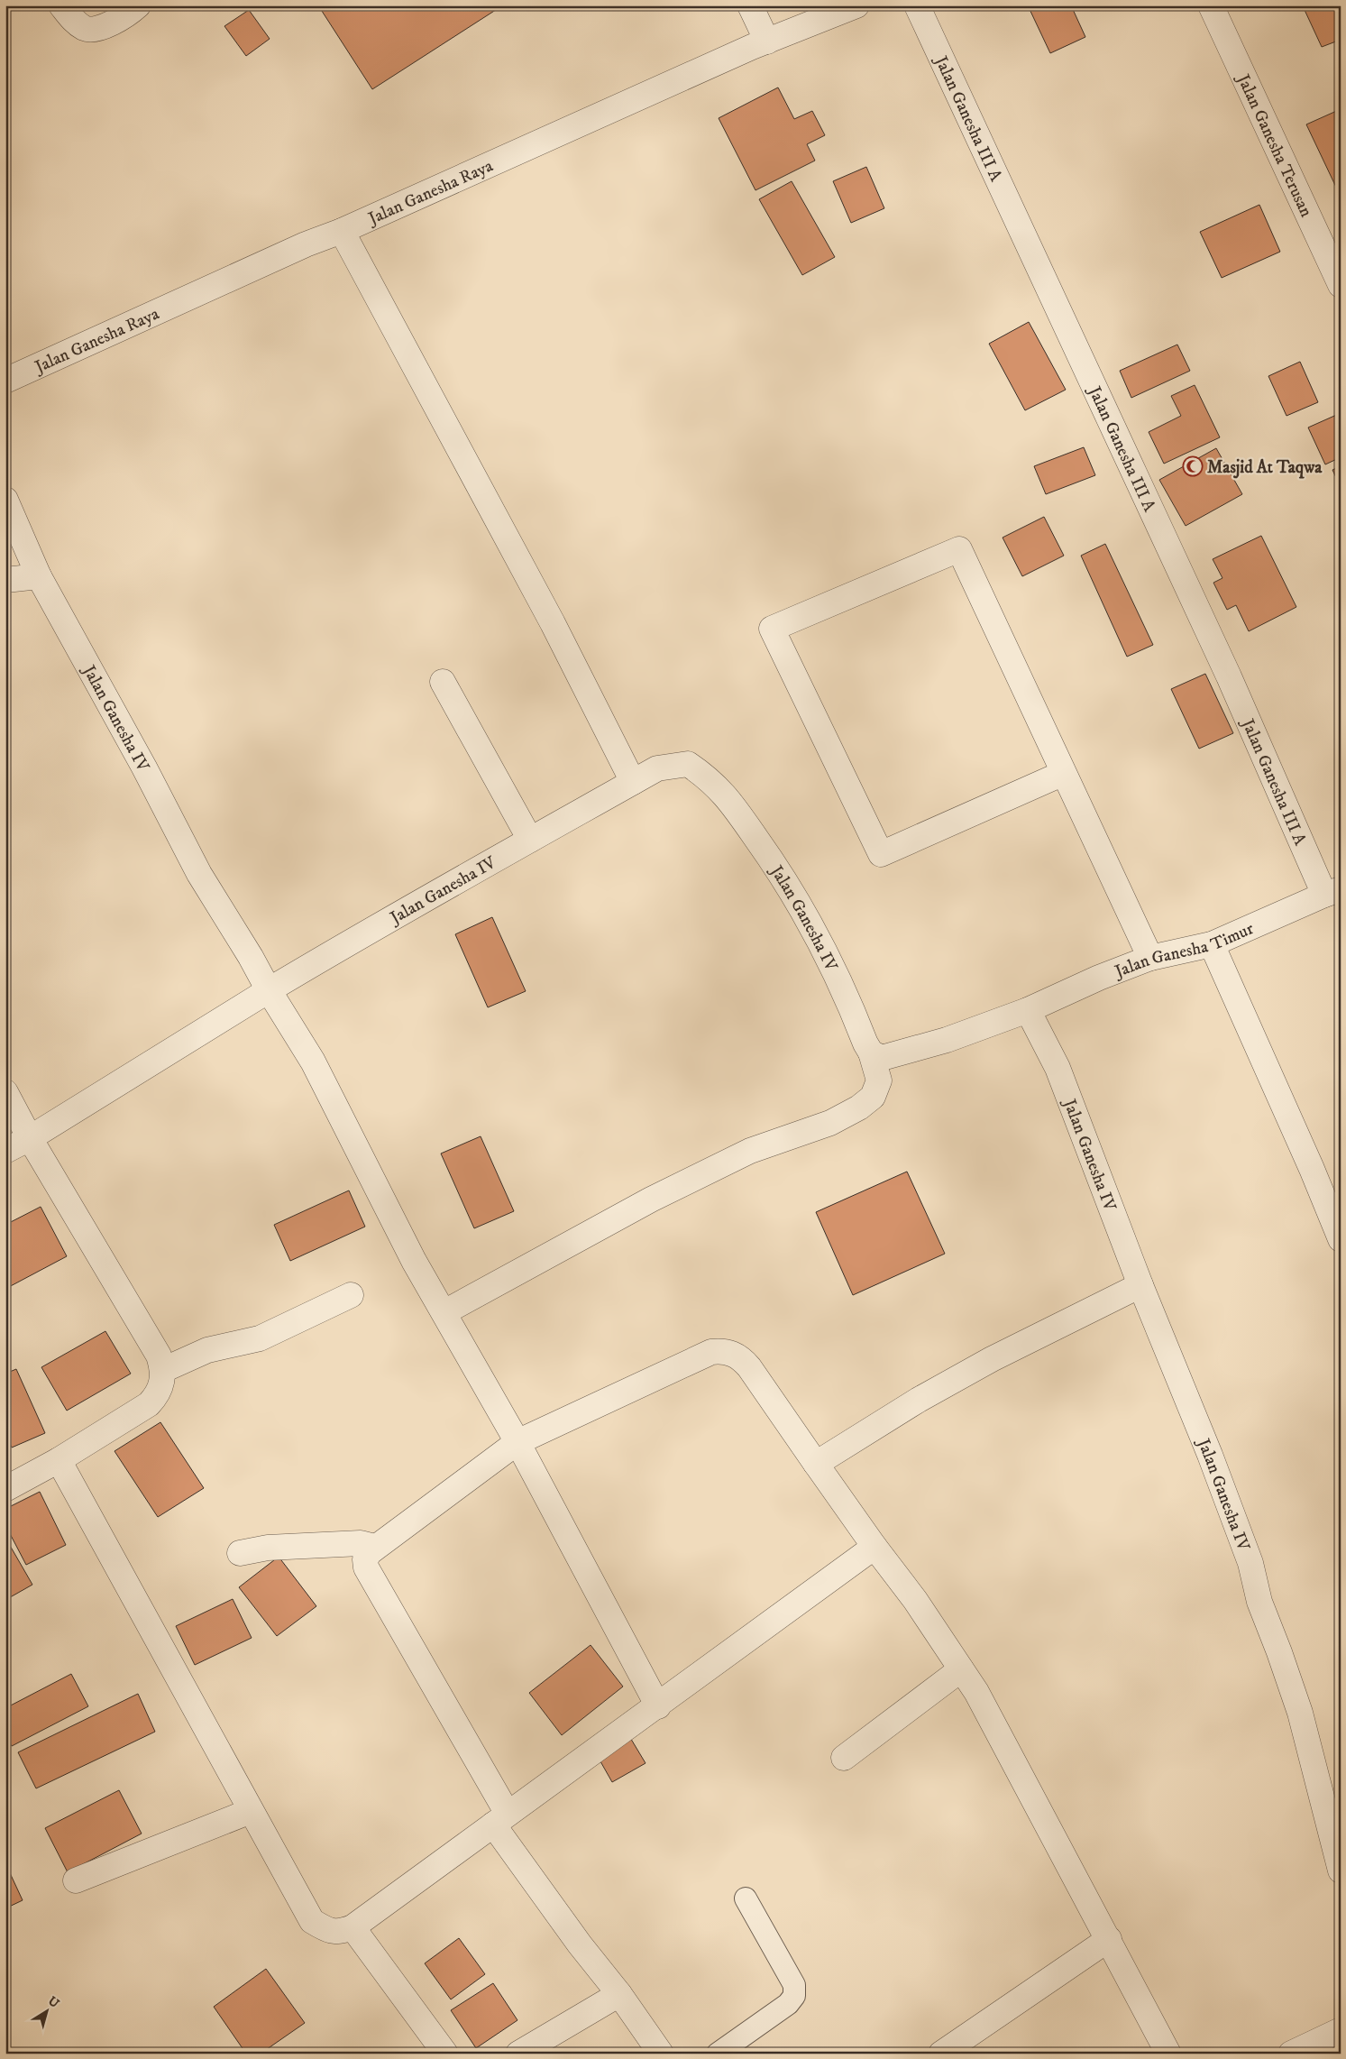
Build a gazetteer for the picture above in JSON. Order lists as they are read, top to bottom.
{
  "streets": {
    "street": [
      "Jalan Ganesha III A",
      "Jalan Ganesha Terusan",
      "Jalan Ganesha Raya",
      "Jalan Ganesha IV",
      "Jalan Ganesha Timur"
    ]
  },
  "crossings": [
    ["Jalan Ganesha III A", "Jalan Ganesha Timur"],
    ["Jalan Ganesha IV", "Jalan Ganesha Timur"]
  ],
  "places": {
    "mosque": ["Masjid At Taqwa"]
  },
  "north": "top right"
}
